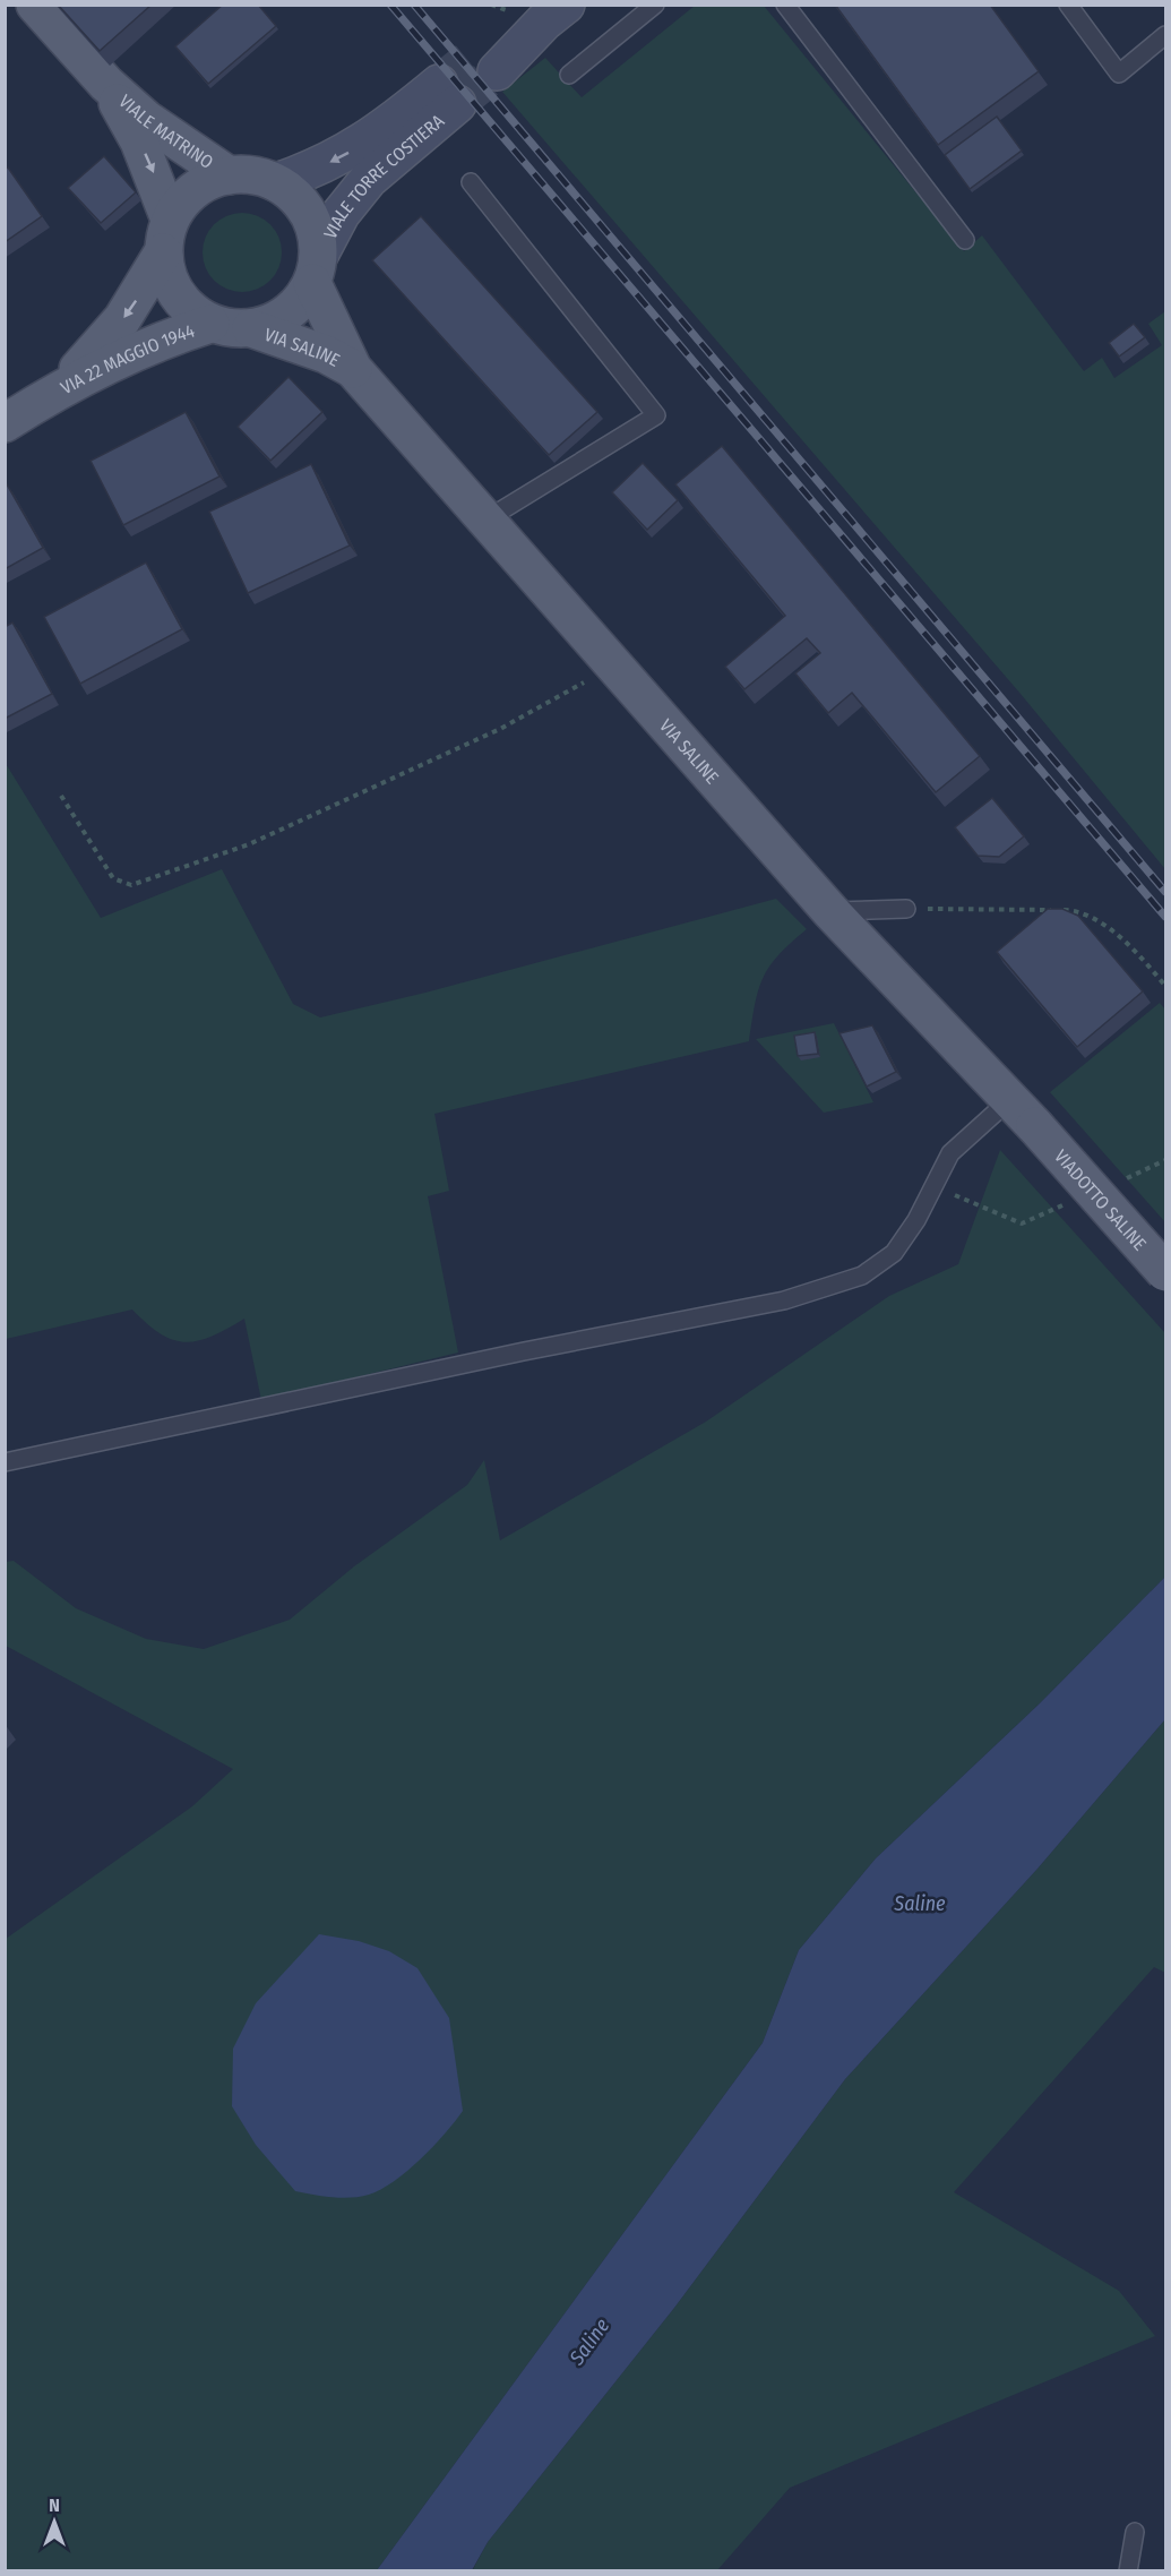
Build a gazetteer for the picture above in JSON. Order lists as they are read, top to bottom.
{
  "streets": {
    "main road": [
      "VIALE MATRINO",
      "VIA SALINE",
      "VIA 22 MAGGIO 1944",
      "VIADOTTO SALINE"
    ],
    "street": ["VIALE TORRE COSTIERA"]
  },
  "crossings": [
    ["VIALE MATRINO", "VIALE TORRE COSTIERA"],
    ["VIALE MATRINO", "VIA SALINE"],
    ["VIALE MATRINO", "VIA 22 MAGGIO 1944"],
    ["VIALE TORRE COSTIERA", "VIA SALINE"],
    ["VIALE TORRE COSTIERA", "VIA 22 MAGGIO 1944"],
    ["VIA SALINE", "VIA 22 MAGGIO 1944"],
    ["VIA SALINE", "VIADOTTO SALINE"]
  ],
  "one_way": ["VIALE MATRINO", "VIA 22 MAGGIO 1944"],
  "water": ["Saline"],
  "north": "top"
}
